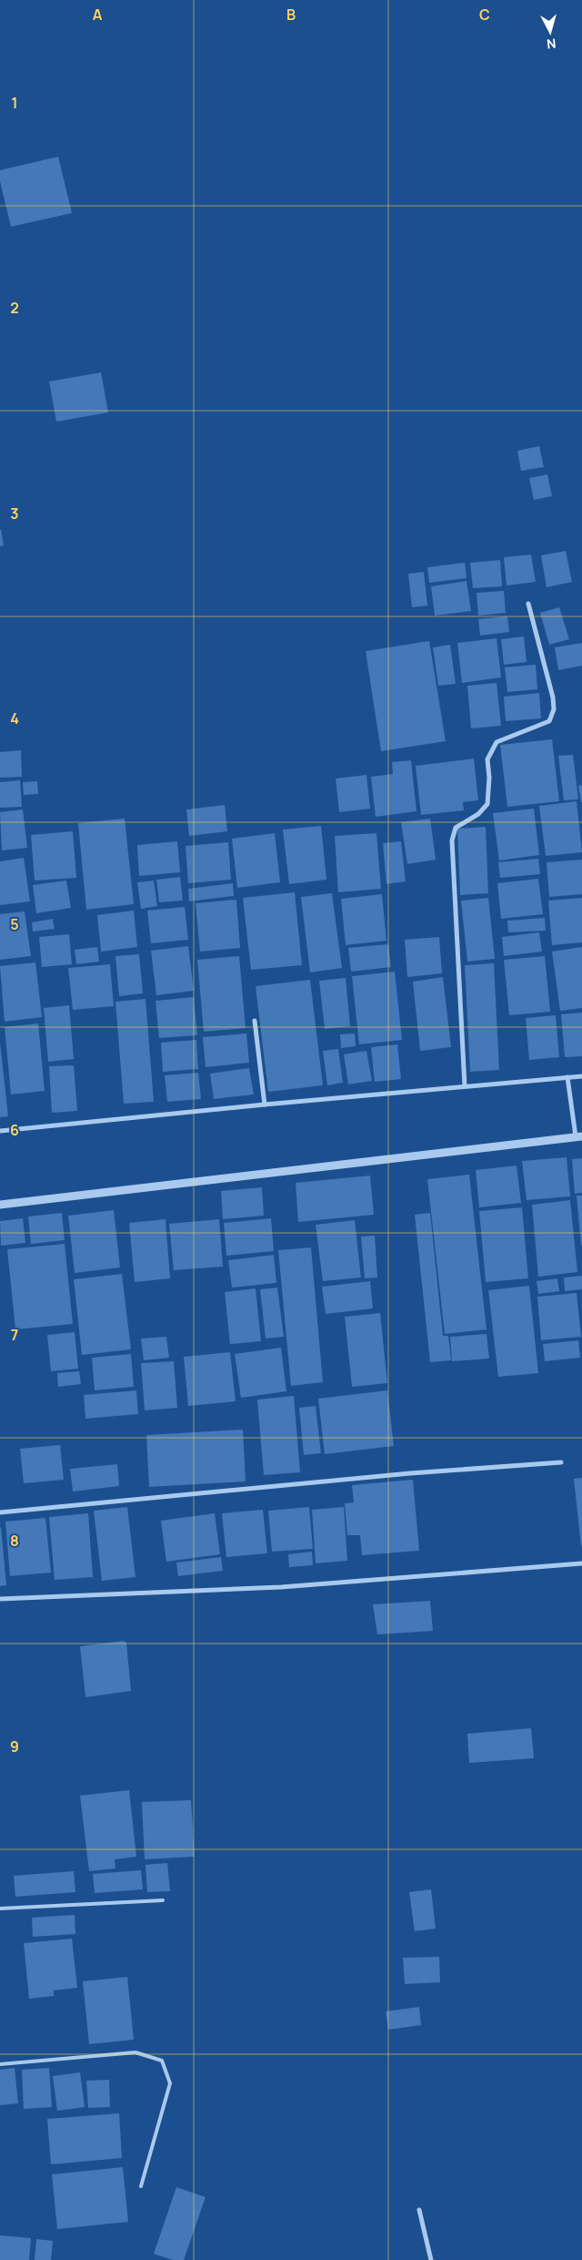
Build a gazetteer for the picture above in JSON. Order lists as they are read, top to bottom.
{
  "north": "bottom",
  "grid": {
    "columns": ["A", "B", "C"],
    "rows": [
      "1",
      "2",
      "3",
      "4",
      "5",
      "6",
      "7",
      "8",
      "9"
    ]
  }
}
